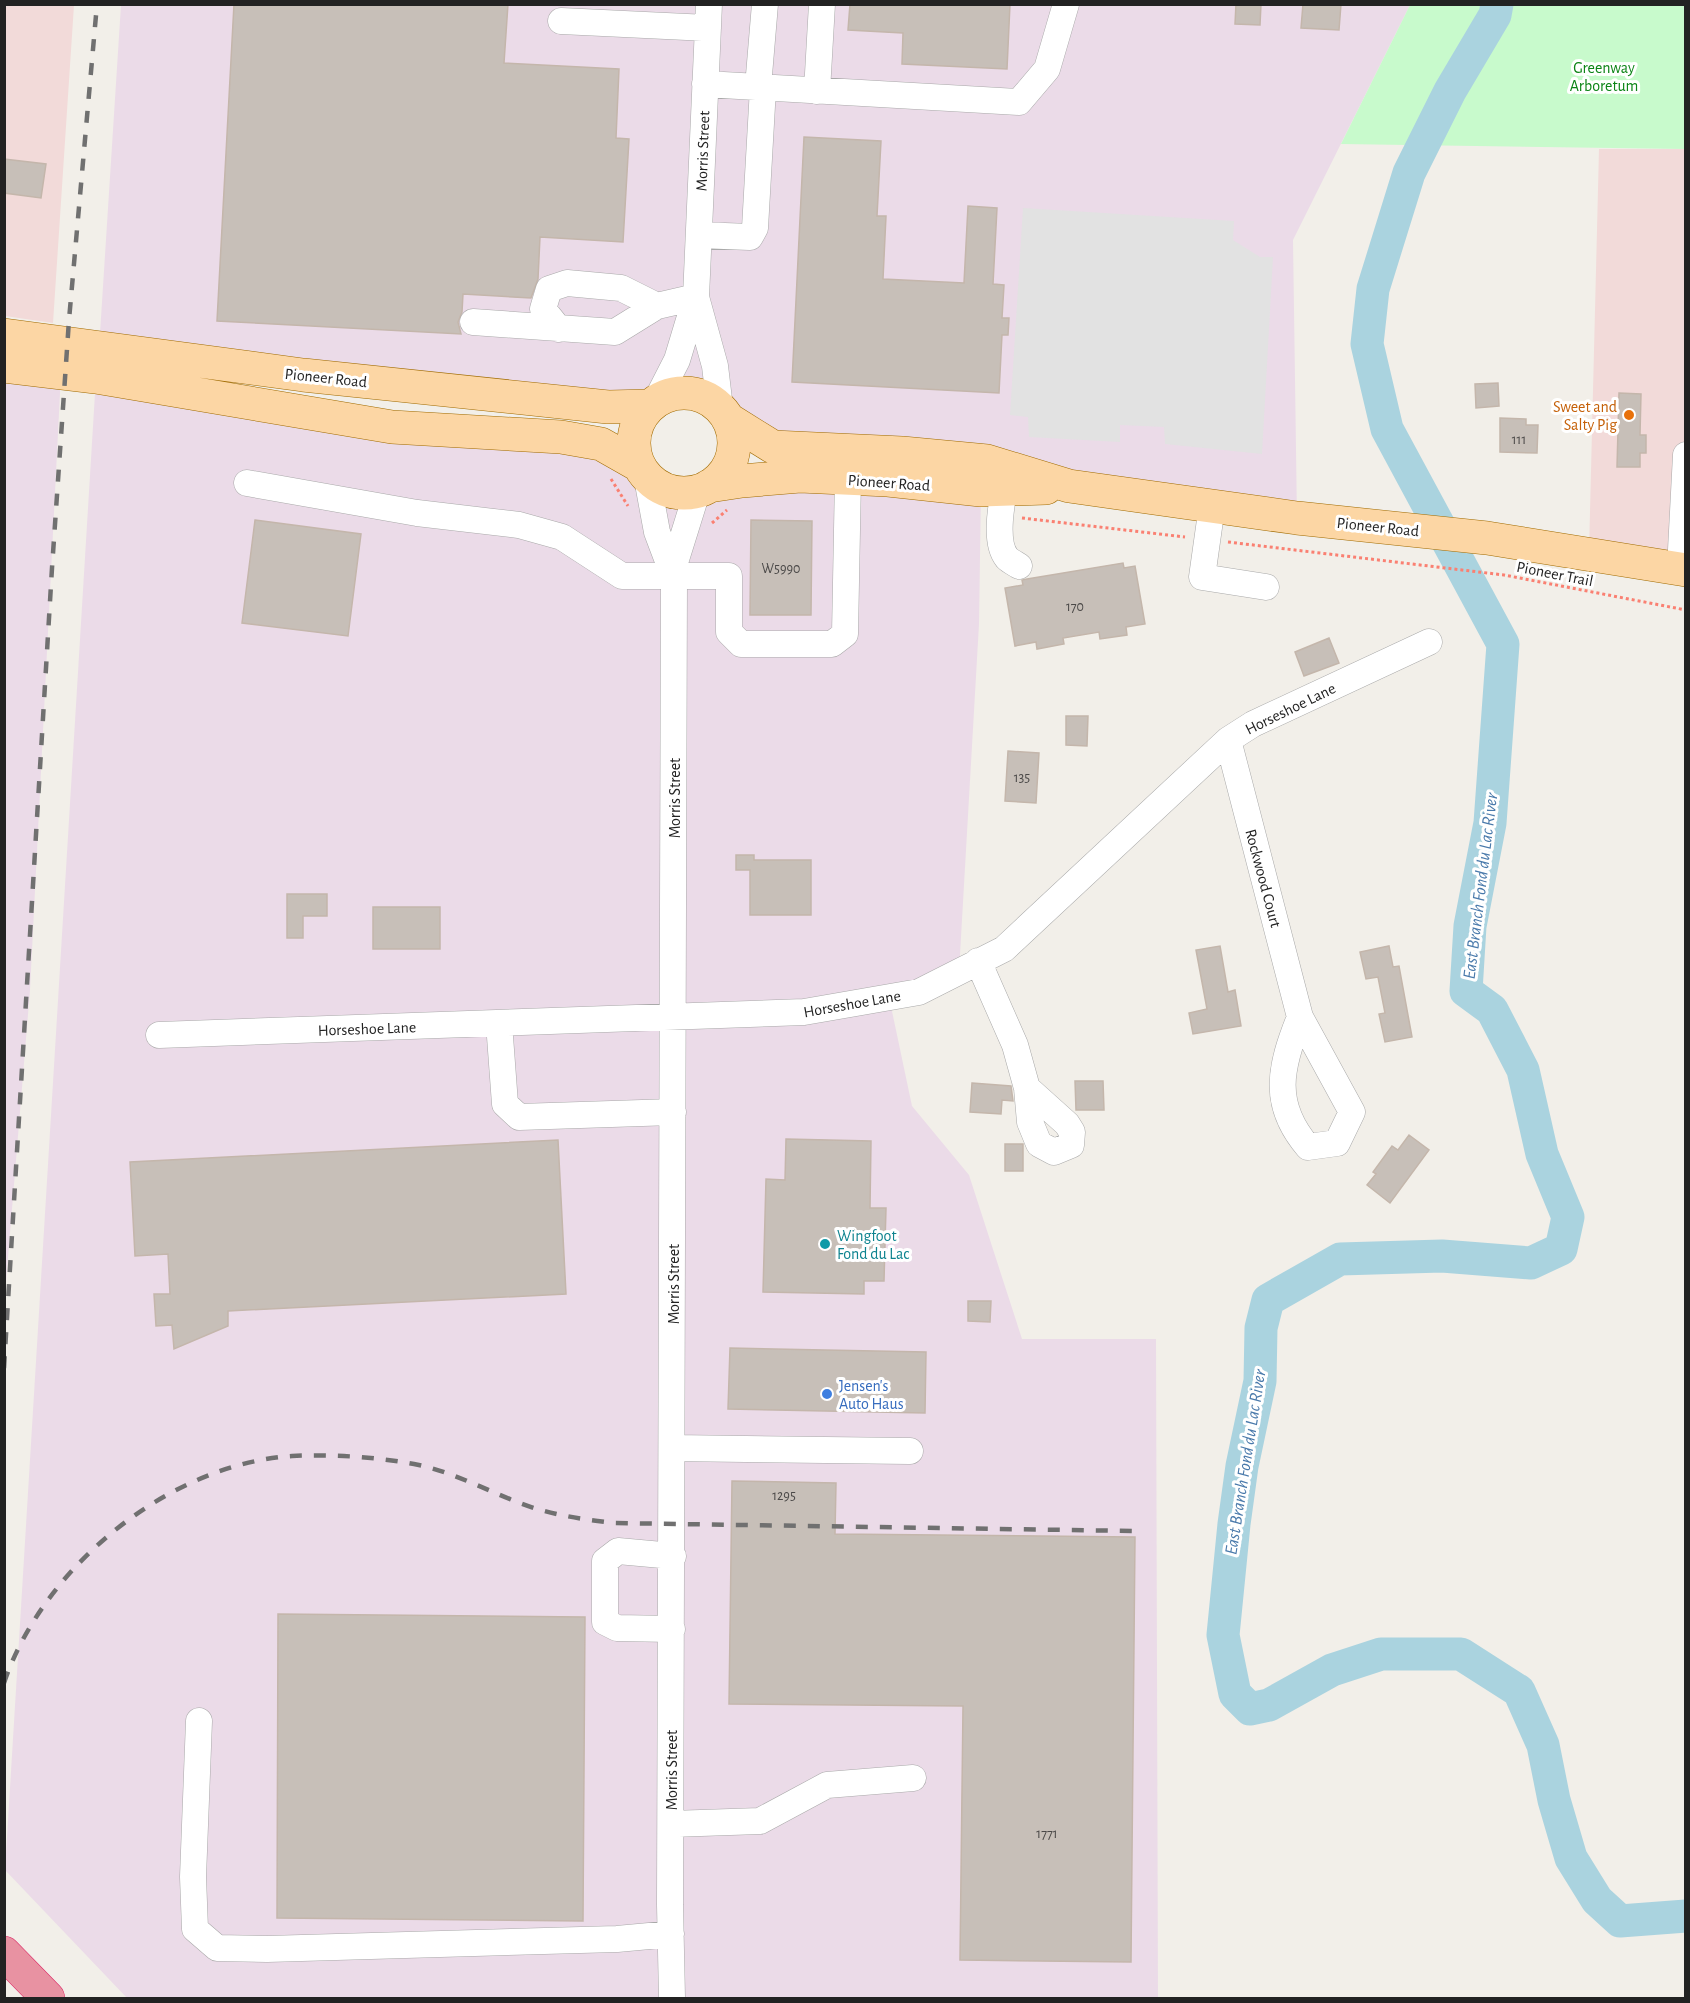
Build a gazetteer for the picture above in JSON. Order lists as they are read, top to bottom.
{
  "streets": {
    "main road": ["Pioneer Road"],
    "street": ["Morris Street", "Horseshoe Lane", "Rockwood Court"],
    "path": ["Pioneer Trail"]
  },
  "crossings": [
    ["Morris Street", "Pioneer Road"],
    ["Morris Street", "Horseshoe Lane"],
    ["Horseshoe Lane", "Rockwood Court"]
  ],
  "water": ["East Branch Fond du Lac River"],
  "parks": ["Greenway Arboretum"],
  "places": ["Sweet and Salty Pig", "Wingfoot Fond du Lac", "Jensen's Auto Haus"],
  "house_numbers": [
    "111",
    "W5990",
    "170",
    "135",
    "1295",
    "1771"
  ]
}
